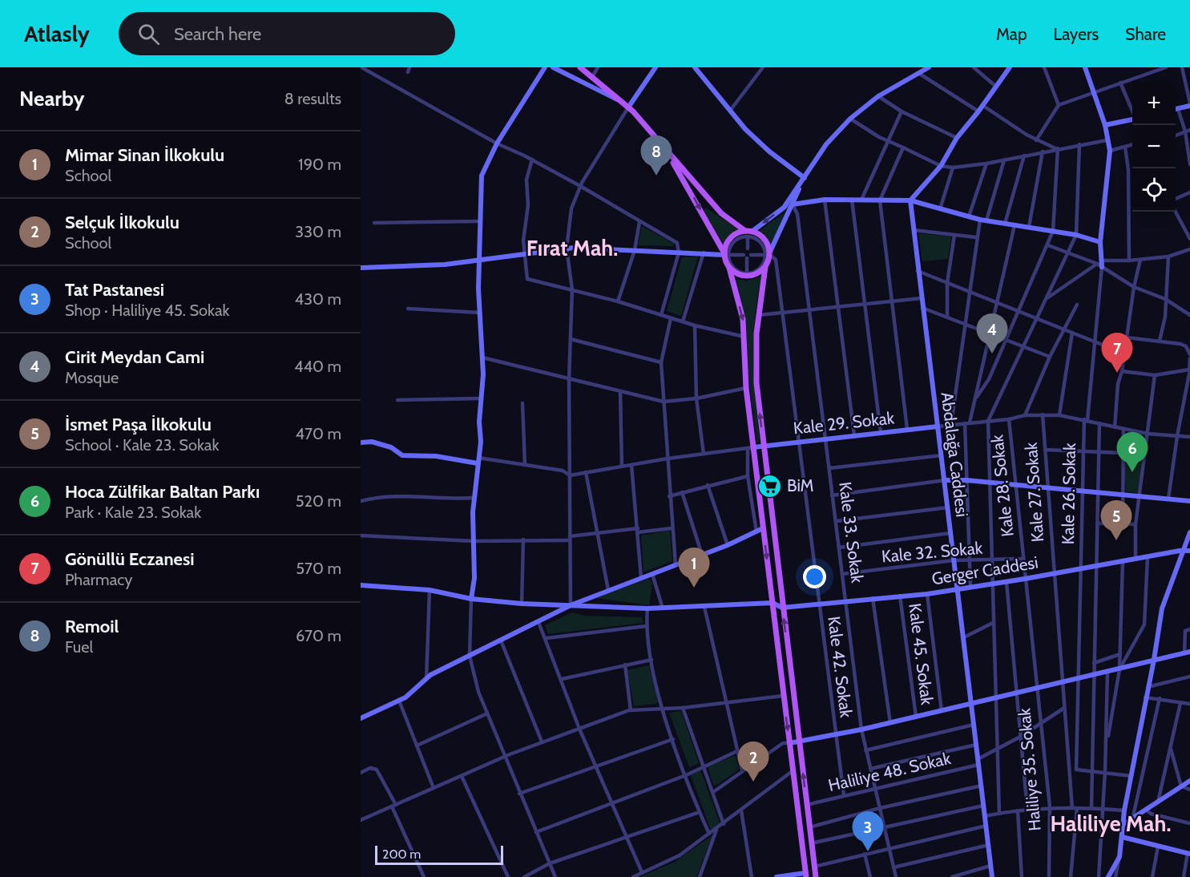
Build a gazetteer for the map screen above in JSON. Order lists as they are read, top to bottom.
{
  "streets": {
    "street": [
      "Kale 29. Sokak",
      "Abdalağa Caddesi",
      "Kale 28. Sokak",
      "Kale 27. Sokak",
      "Kale 26. Sokak",
      "Kale 33. Sokak",
      "Kale 32. Sokak",
      "Gerger Caddesi",
      "Kale 45. Sokak",
      "Kale 42. Sokak",
      "Haliliye 35. Sokak",
      "Haliliye 48. Sokak"
    ]
  },
  "crossings": [
    ["Kale 29. Sokak", "Abdalağa Caddesi"],
    ["Kale 29. Sokak", "Kale 33. Sokak"],
    ["Kale 29. Sokak", "Kale 42. Sokak"],
    ["Abdalağa Caddesi", "Kale 32. Sokak"],
    ["Abdalağa Caddesi", "Gerger Caddesi"],
    ["Abdalağa Caddesi", "Haliliye 48. Sokak"],
    ["Kale 28. Sokak", "Kale 32. Sokak"],
    ["Kale 28. Sokak", "Gerger Caddesi"],
    ["Kale 28. Sokak", "Haliliye 35. Sokak"],
    ["Kale 27. Sokak", "Gerger Caddesi"],
    ["Kale 27. Sokak", "Haliliye 48. Sokak"],
    ["Kale 26. Sokak", "Gerger Caddesi"],
    ["Kale 33. Sokak", "Kale 32. Sokak"],
    ["Kale 33. Sokak", "Gerger Caddesi"],
    ["Kale 33. Sokak", "Haliliye 48. Sokak"],
    ["Gerger Caddesi", "Kale 45. Sokak"],
    ["Gerger Caddesi", "Kale 42. Sokak"],
    ["Kale 42. Sokak", "Haliliye 48. Sokak"],
    ["Haliliye 35. Sokak", "Haliliye 48. Sokak"]
  ],
  "districts": ["Fırat Mah.", "Haliliye Mah."],
  "places": {
    "supermarket": ["BiM"]
  },
  "scale_bar": "200 m",
  "page": {
    "header": "Atlasly",
    "search": "Search here",
    "nav": ["Map", "Layers", "Share"],
    "heading": ["Nearby", "8 results"],
    "map_buttons": ["+", "−"],
    "list": [
      {
        "mark": "1",
        "name": "Mimar Sinan İlkokulu",
        "note": "School",
        "value": "190 m"
      },
      {
        "mark": "2",
        "name": "Selçuk İlkokulu",
        "note": "School",
        "value": "330 m"
      },
      {
        "mark": "3",
        "name": "Tat Pastanesi",
        "note": "Shop · Haliliye 45. Sokak",
        "value": "430 m"
      },
      {
        "mark": "4",
        "name": "Cirit Meydan Cami",
        "note": "Mosque",
        "value": "440 m"
      },
      {
        "mark": "5",
        "name": "İsmet Paşa İlkokulu",
        "note": "School · Kale 23. Sokak",
        "value": "470 m"
      },
      {
        "mark": "6",
        "name": "Hoca Zülfikar Baltan Parkı",
        "note": "Park · Kale 23. Sokak",
        "value": "520 m"
      },
      {
        "mark": "7",
        "name": "Gönüllü Eczanesi",
        "note": "Pharmacy",
        "value": "570 m"
      },
      {
        "mark": "8",
        "name": "Remoil",
        "note": "Fuel",
        "value": "670 m"
      }
    ],
    "pins": [
      "8",
      "4",
      "7",
      "6",
      "5",
      "1",
      "2",
      "3"
    ],
    "scale": "200 m"
  }
}
